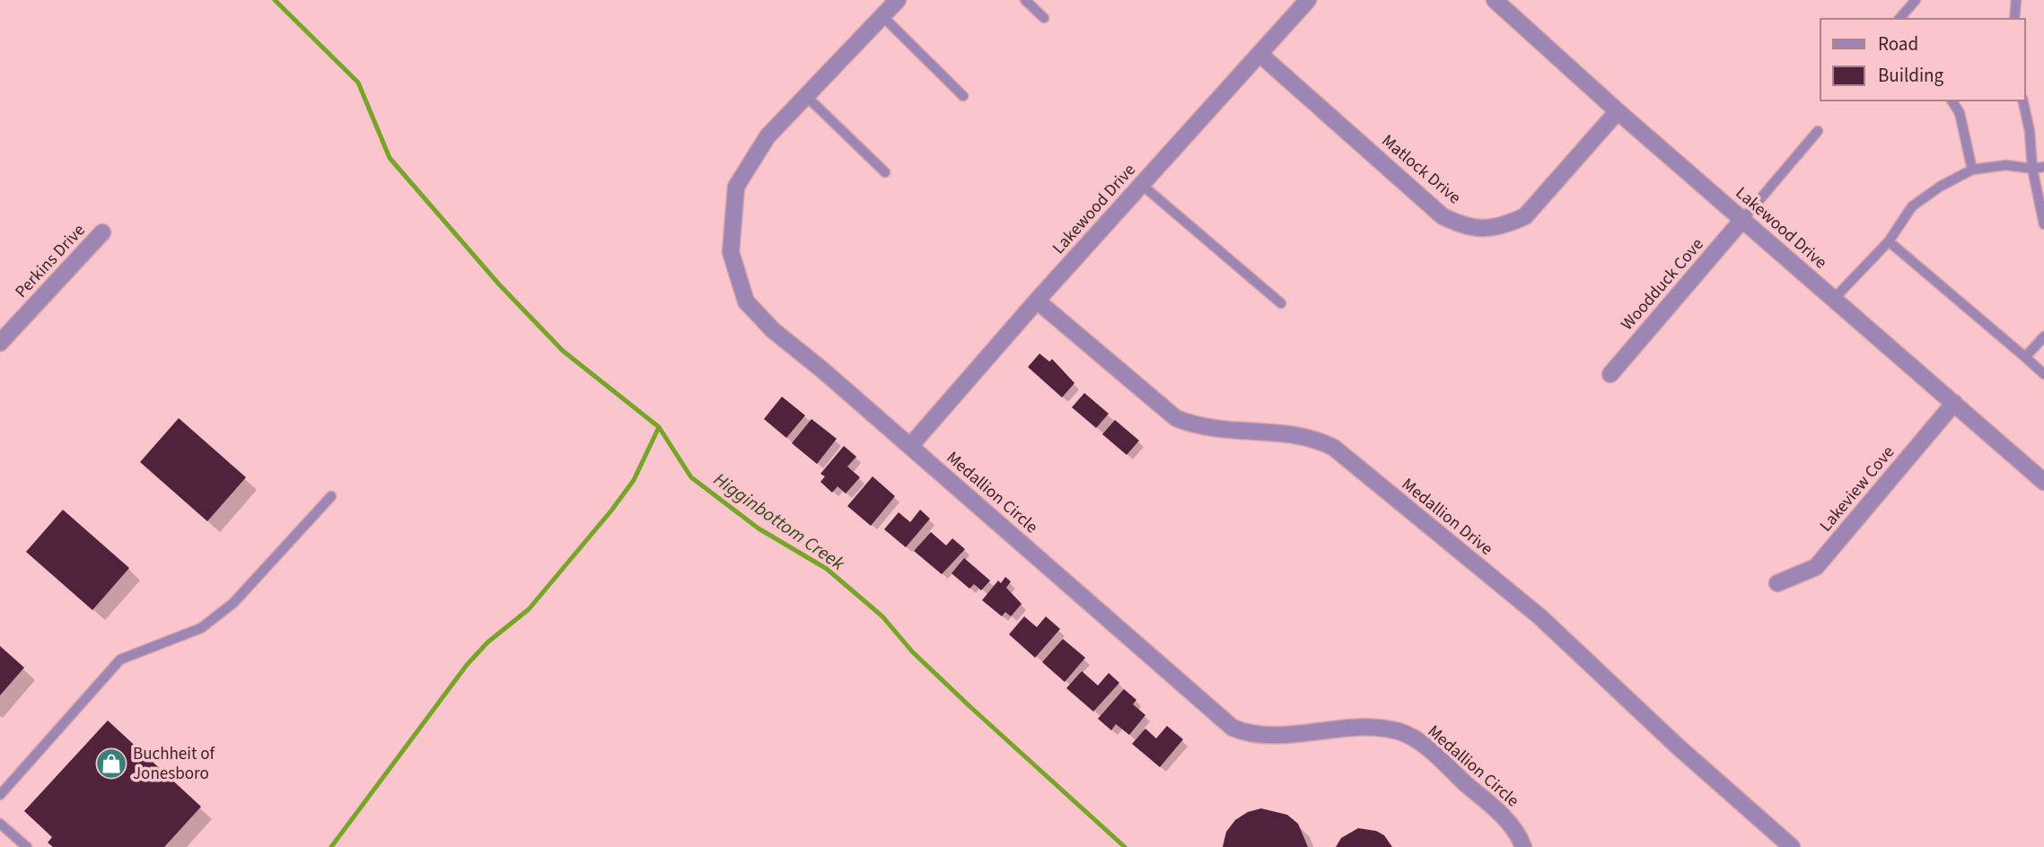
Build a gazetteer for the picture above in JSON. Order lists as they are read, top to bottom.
{
  "streets": {
    "street": [
      "Matlock Drive",
      "Lakewood Drive",
      "Perkins Drive",
      "Woodduck Cove",
      "Lakeview Cove",
      "Medallion Circle",
      "Medallion Drive"
    ]
  },
  "crossings": [
    ["Matlock Drive", "Lakewood Drive"],
    ["Lakewood Drive", "Woodduck Cove"],
    ["Lakewood Drive", "Lakeview Cove"],
    ["Lakewood Drive", "Medallion Circle"],
    ["Lakewood Drive", "Medallion Drive"]
  ],
  "water": ["Higginbottom Creek"],
  "places": {
    "shop": ["Buchheit of Jonesboro"]
  },
  "legend": ["Road", "Building"]
}
